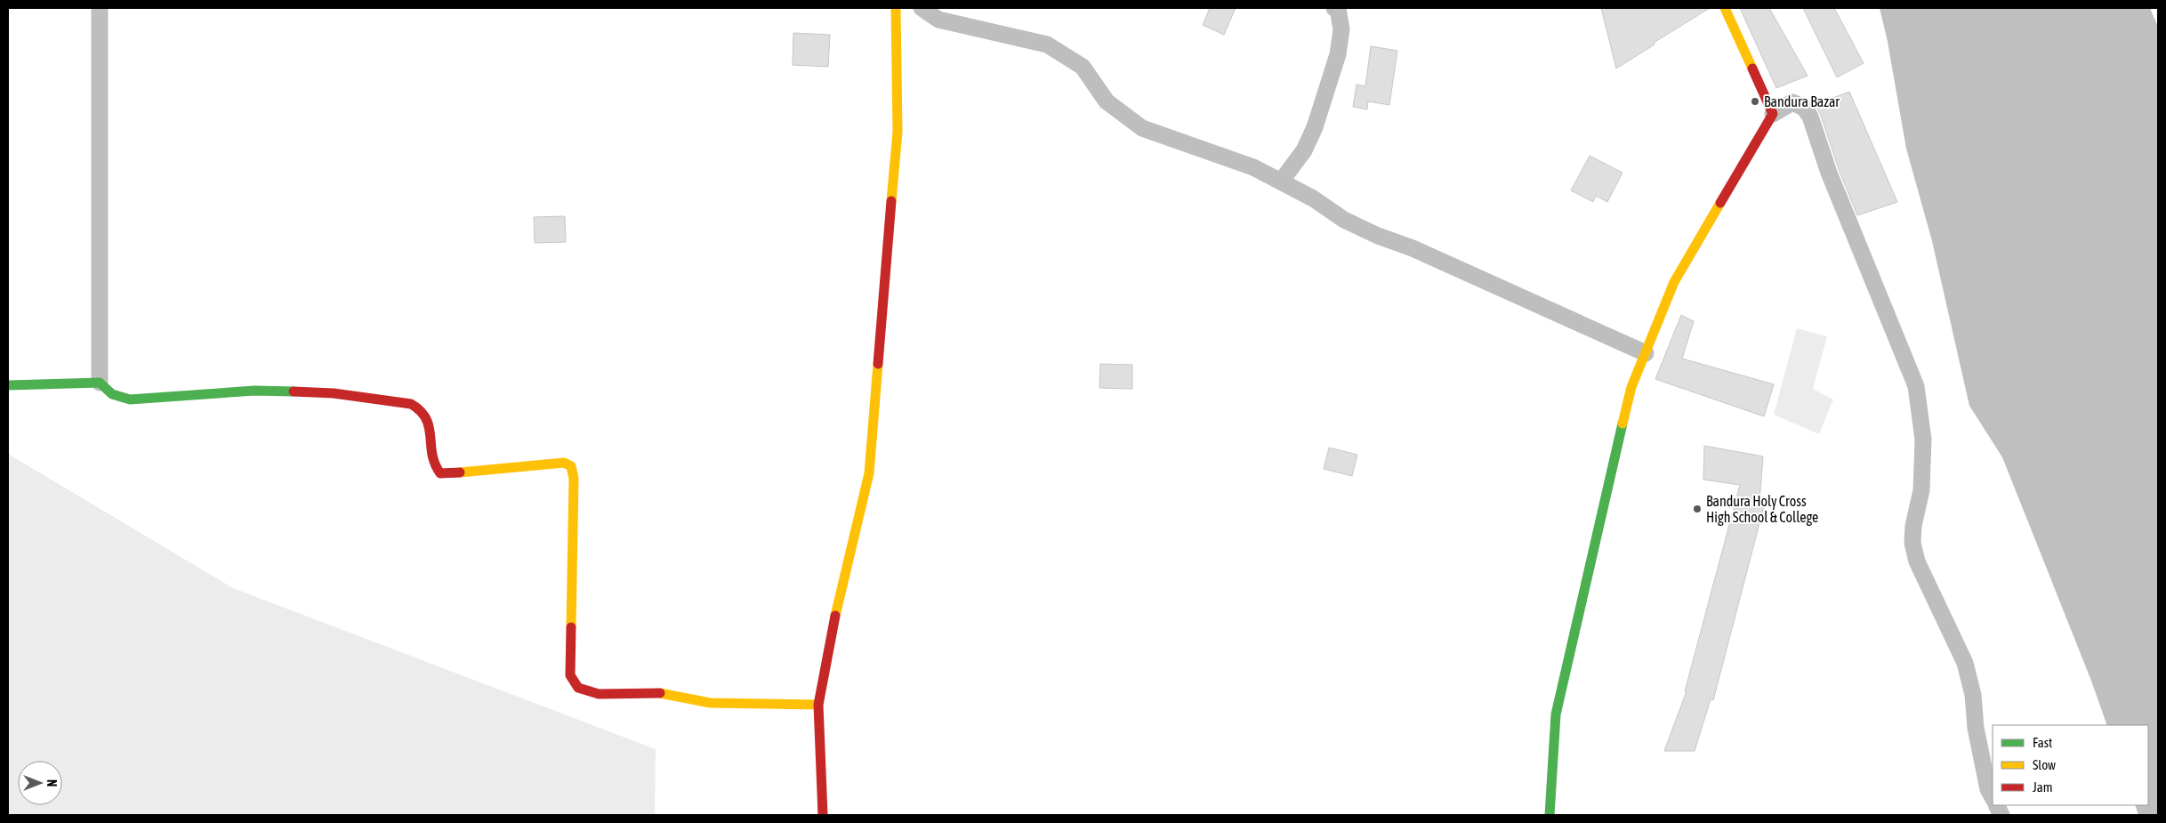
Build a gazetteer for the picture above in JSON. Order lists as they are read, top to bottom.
{
  "places": ["Bandura Bazar", "Bandura Holy Cross High School & College"],
  "legend": ["Fast", "Slow", "Jam"],
  "north": "right"
}
